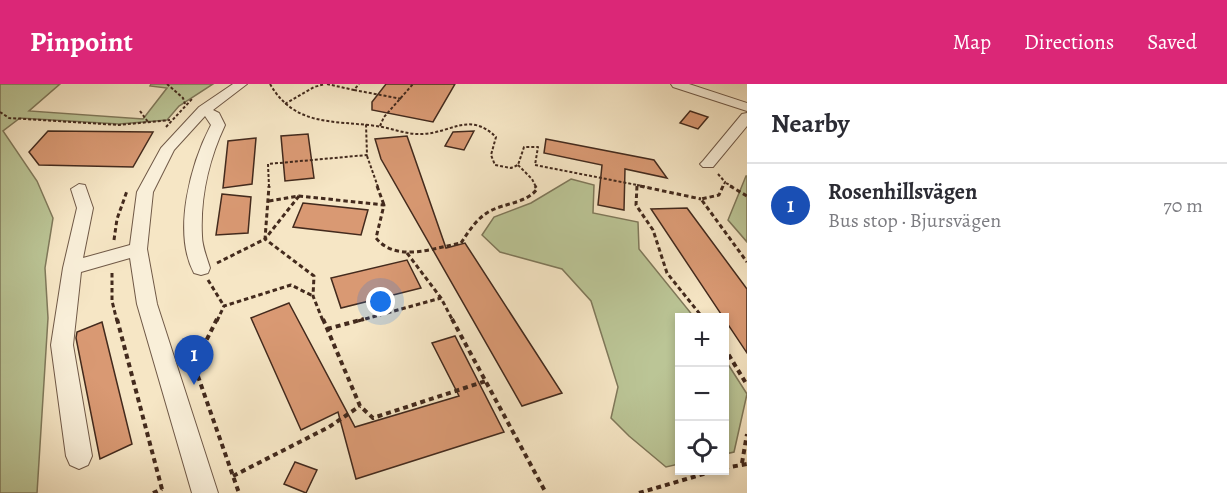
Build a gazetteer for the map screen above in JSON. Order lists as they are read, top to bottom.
{
  "page": {
    "header": "Pinpoint",
    "nav": ["Map", "Directions", "Saved"],
    "heading": "Nearby",
    "list": [
      {
        "mark": "1",
        "name": "Rosenhillsvägen",
        "note": "Bus stop · Bjursvägen",
        "value": "70 m"
      }
    ],
    "map_buttons": ["+", "−"],
    "pins": "1"
  }
}
